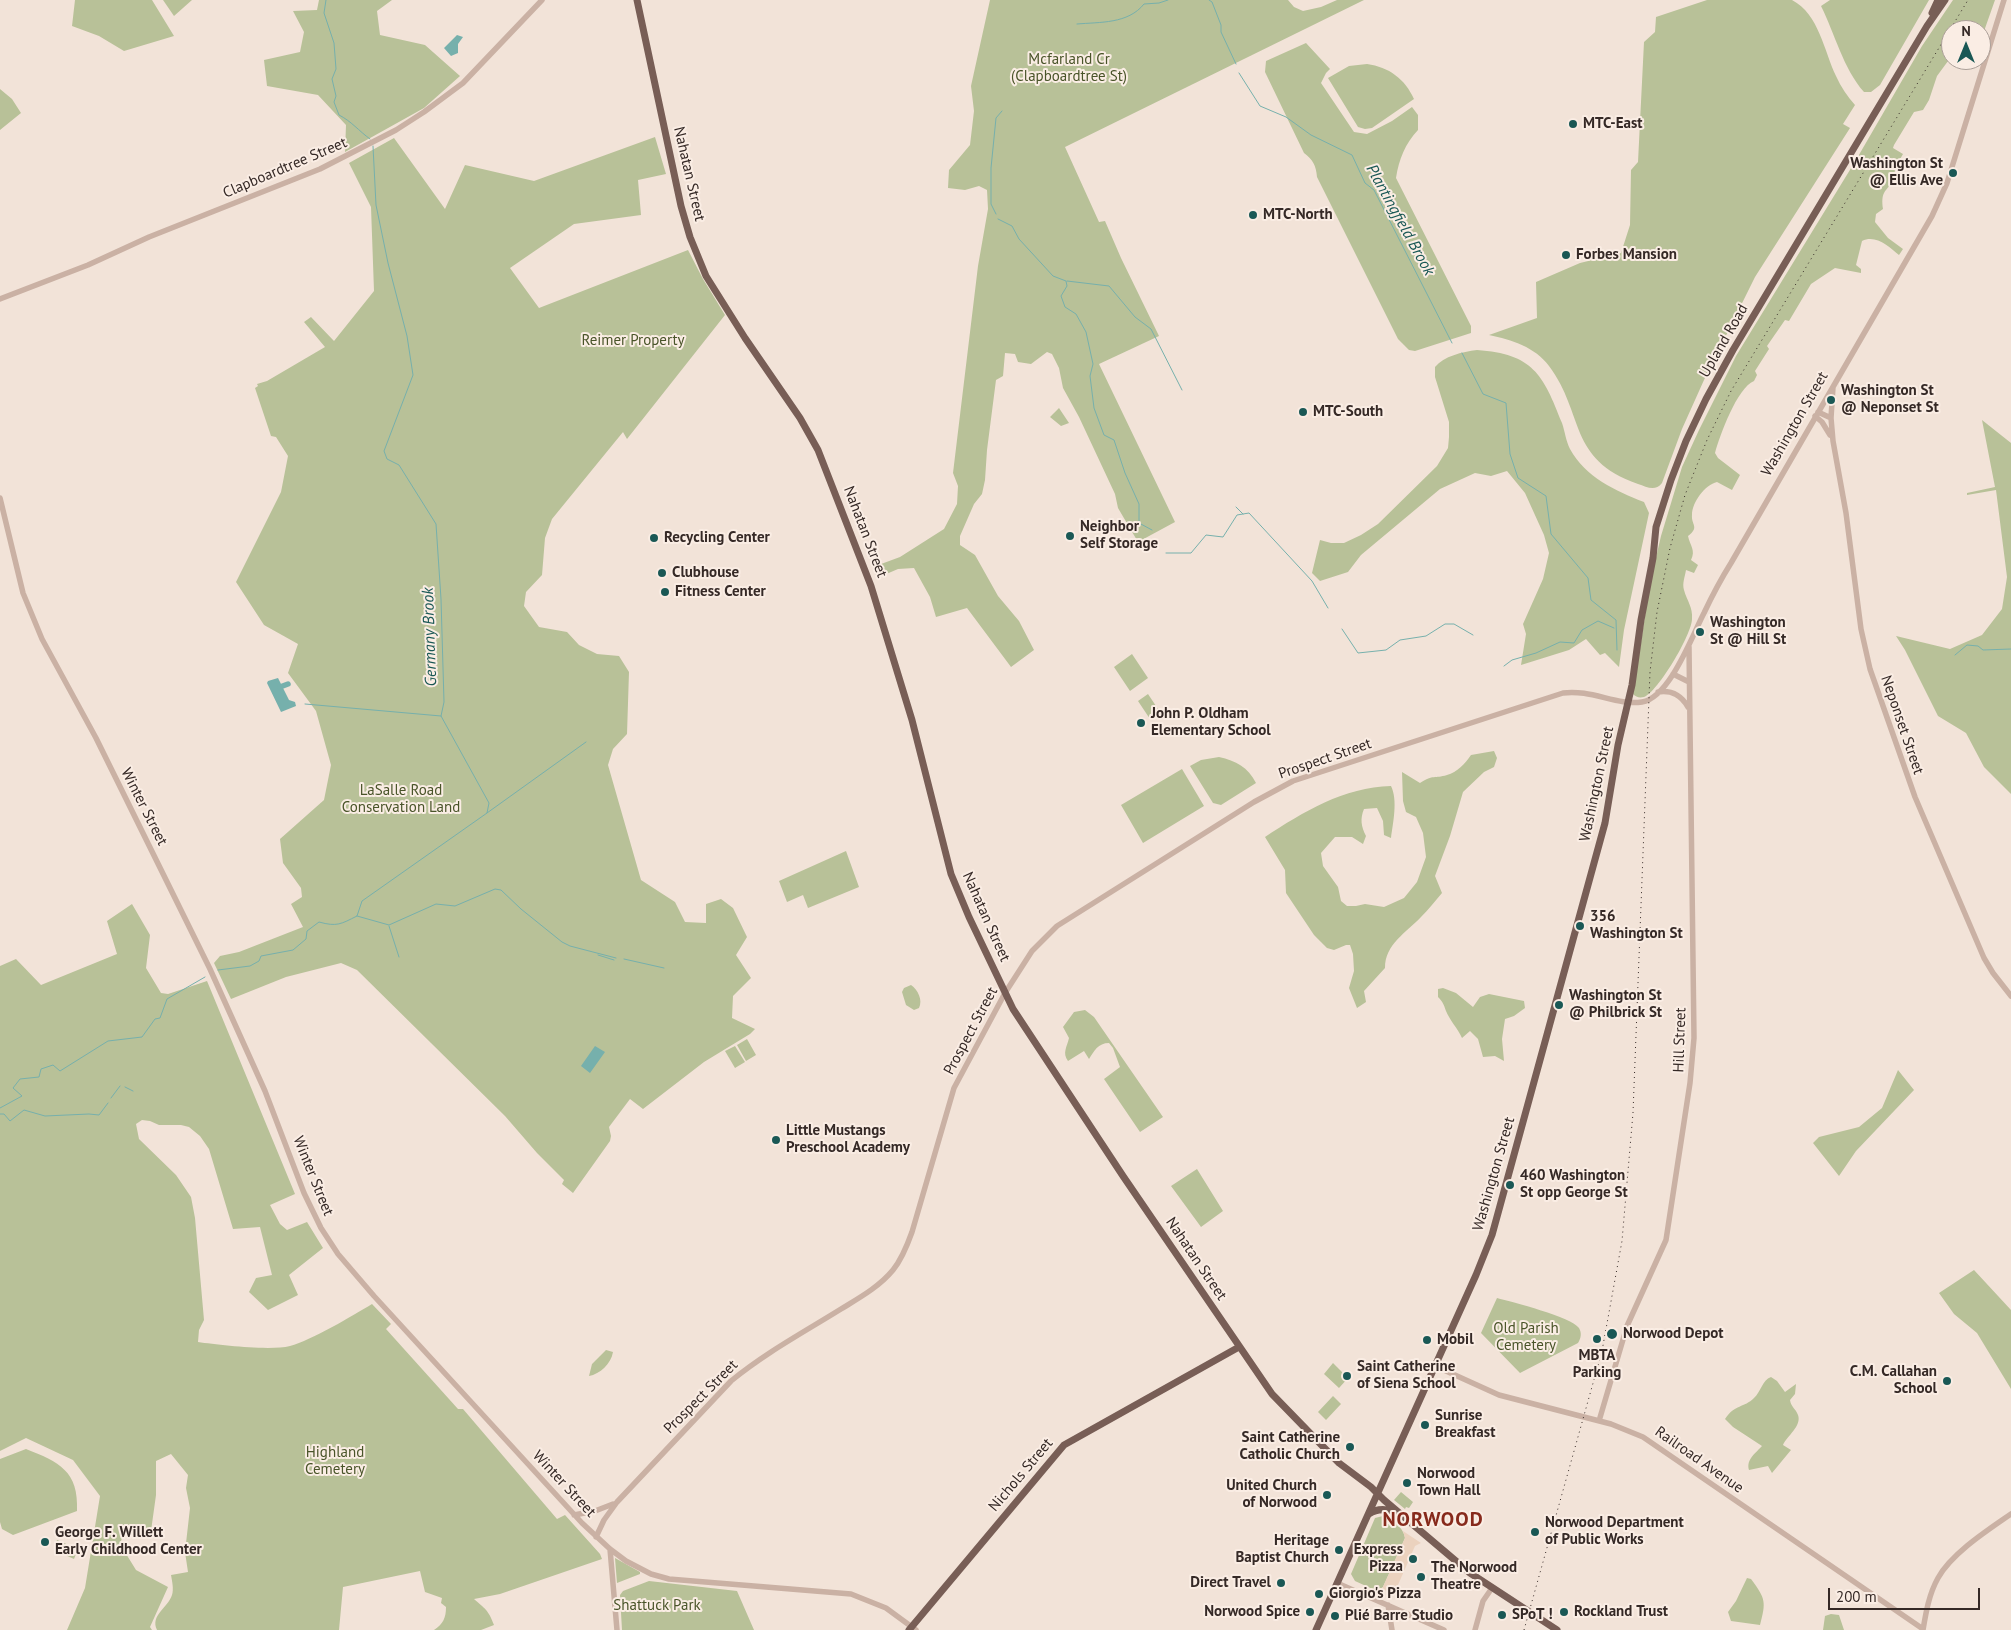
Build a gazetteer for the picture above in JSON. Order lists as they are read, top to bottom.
{
  "streets": {
    "main road": [
      "Nahatan Street",
      "Upland Road",
      "Washington Street",
      "Nichols Street"
    ],
    "street": [
      "Clapboardtree Street",
      "Neponset Street",
      "Prospect Street",
      "Winter Street",
      "Hill Street",
      "Railroad Avenue"
    ]
  },
  "crossings": [
    ["Nahatan Street", "Washington Street"],
    ["Nahatan Street", "Prospect Street"],
    ["Nahatan Street", "Nichols Street"],
    ["Upland Road", "Washington Street"],
    ["Upland Road", "Prospect Street"],
    ["Washington Street", "Neponset Street"],
    ["Washington Street", "Prospect Street"],
    ["Washington Street", "Hill Street"],
    ["Washington Street", "Railroad Avenue"],
    ["Prospect Street", "Winter Street"],
    ["Winter Street", "Nichols Street"],
    ["Hill Street", "Railroad Avenue"]
  ],
  "districts": ["NORWOOD"],
  "water": ["Plantingfield Brook", "Germany Brook"],
  "parks": [
    "Mcfarland Cr (Clapboardtree St)",
    "Reimer Property",
    "LaSalle Road Conservation Land",
    "Old Parish Cemetery",
    "Highland Cemetery",
    "Shattuck Park"
  ],
  "places": [
    "MTC-East",
    "Washington St @ Ellis Ave",
    "MTC-North",
    "Forbes Mansion",
    "Washington St @ Neponset St",
    "MTC-South",
    "Neighbor Self Storage",
    "Recycling Center",
    "Clubhouse",
    "Fitness Center",
    "Washington St @ Hill St",
    "John P. Oldham Elementary School",
    "356 Washington St",
    "Washington St @ Philbrick St",
    "Little Mustangs Preschool Academy",
    "460 Washington St opp George St",
    "Norwood Depot",
    "MBTA Parking",
    "Mobil",
    "Saint Catherine of Siena School",
    "C.M. Callahan School",
    "Sunrise Breakfast",
    "Saint Catherine Catholic Church",
    "Norwood Town Hall",
    "United Church of Norwood",
    "Norwood Department of Public Works",
    "George F. Willett Early Childhood Center",
    "Heritage Baptist Church",
    "Express Pizza",
    "The Norwood Theatre",
    "Direct Travel",
    "Giorgio's Pizza",
    "Norwood Spice",
    "Rockland Trust",
    "SPoT !",
    "Plié Barre Studio"
  ],
  "scale_bar": "200 m",
  "north": "top"
}
